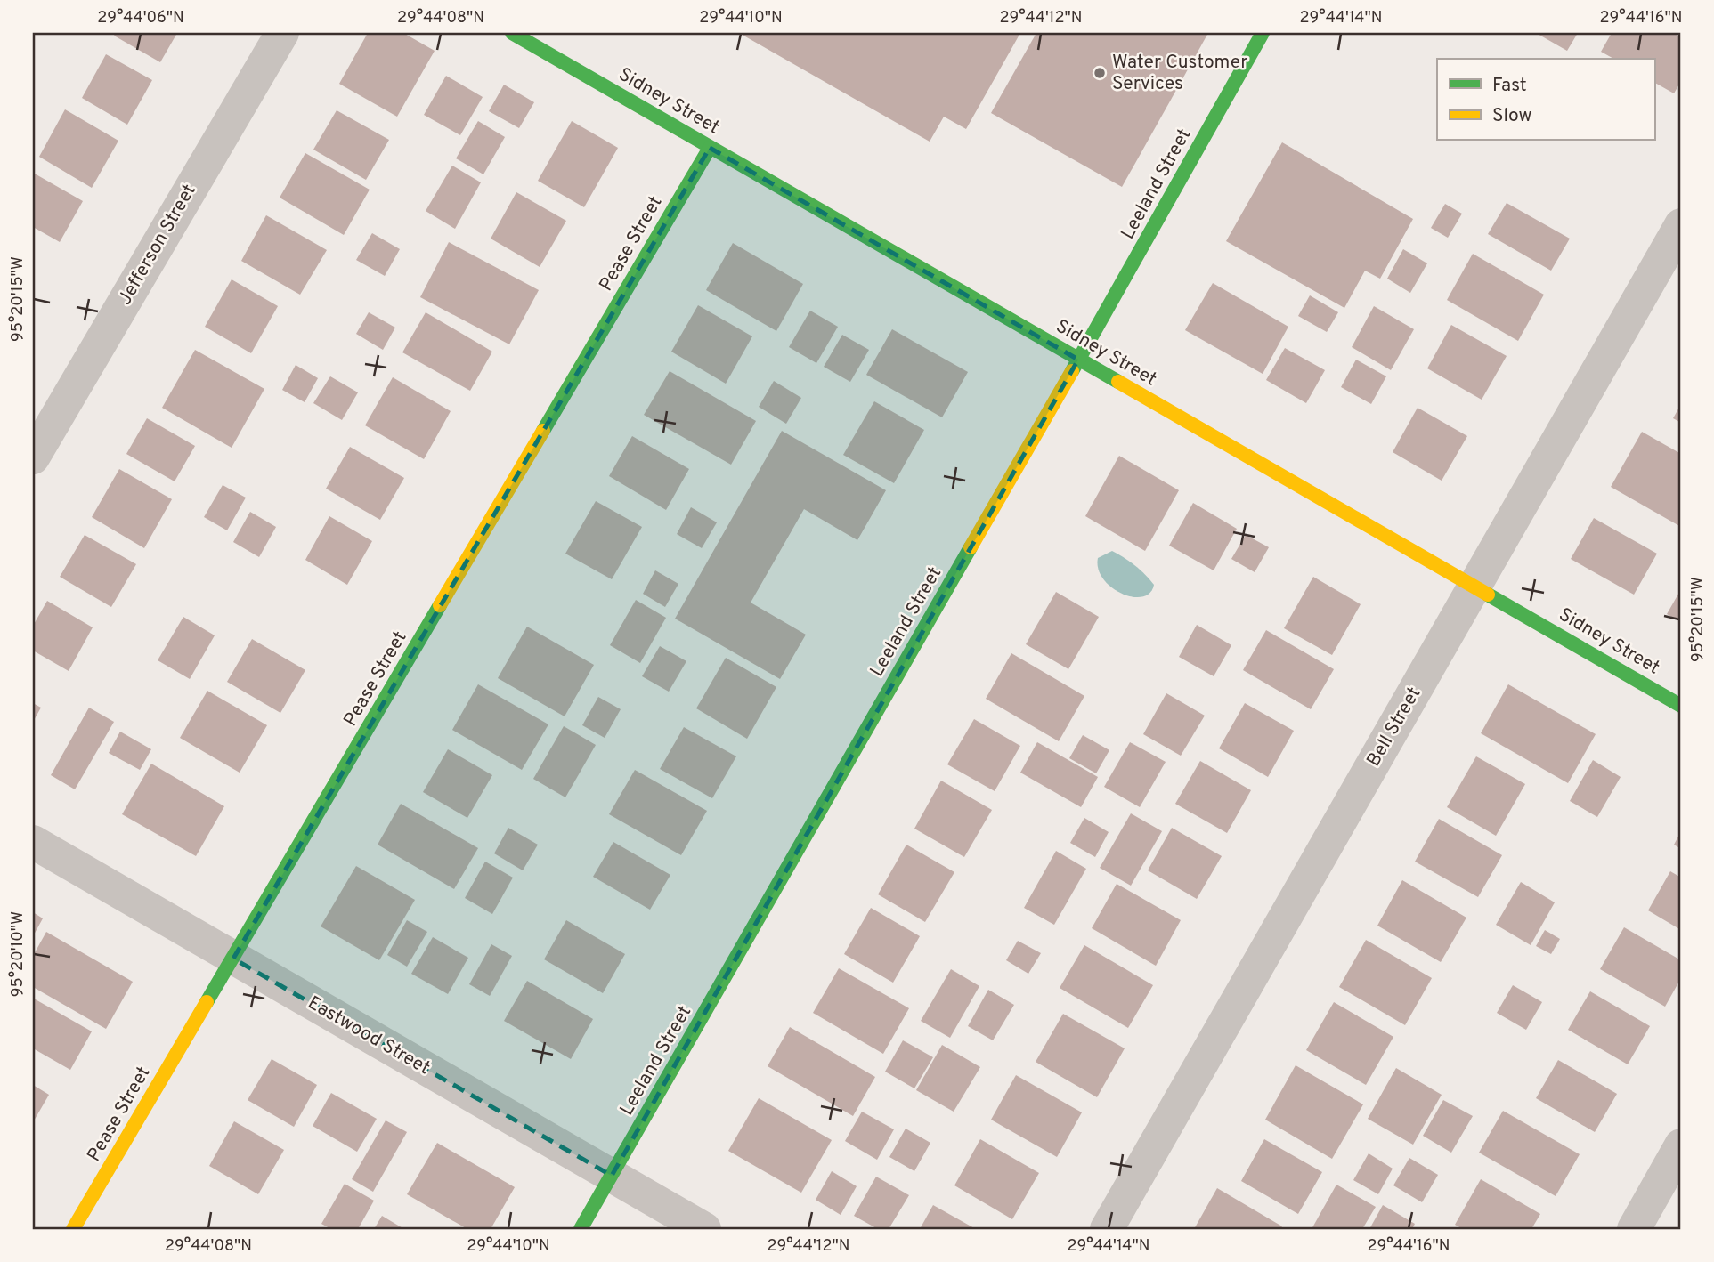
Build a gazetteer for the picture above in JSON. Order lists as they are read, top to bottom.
{
  "streets": {
    "street": [
      "Sidney Street",
      "Leeland Street",
      "Pease Street",
      "Jefferson Street",
      "Bell Street",
      "Eastwood Street"
    ]
  },
  "crossings": [
    ["Sidney Street", "Leeland Street"],
    ["Sidney Street", "Pease Street"],
    ["Sidney Street", "Bell Street"],
    ["Leeland Street", "Eastwood Street"],
    ["Pease Street", "Eastwood Street"]
  ],
  "places": ["Water Customer Services"],
  "legend": ["Fast", "Slow"],
  "coordinates": [
    "29°44'06\"N",
    "29°44'08\"N",
    "29°44'10\"N",
    "29°44'12\"N",
    "29°44'14\"N",
    "29°44'16\"N",
    "95°20'15\"W",
    "95°20'10\"W"
  ]
}
